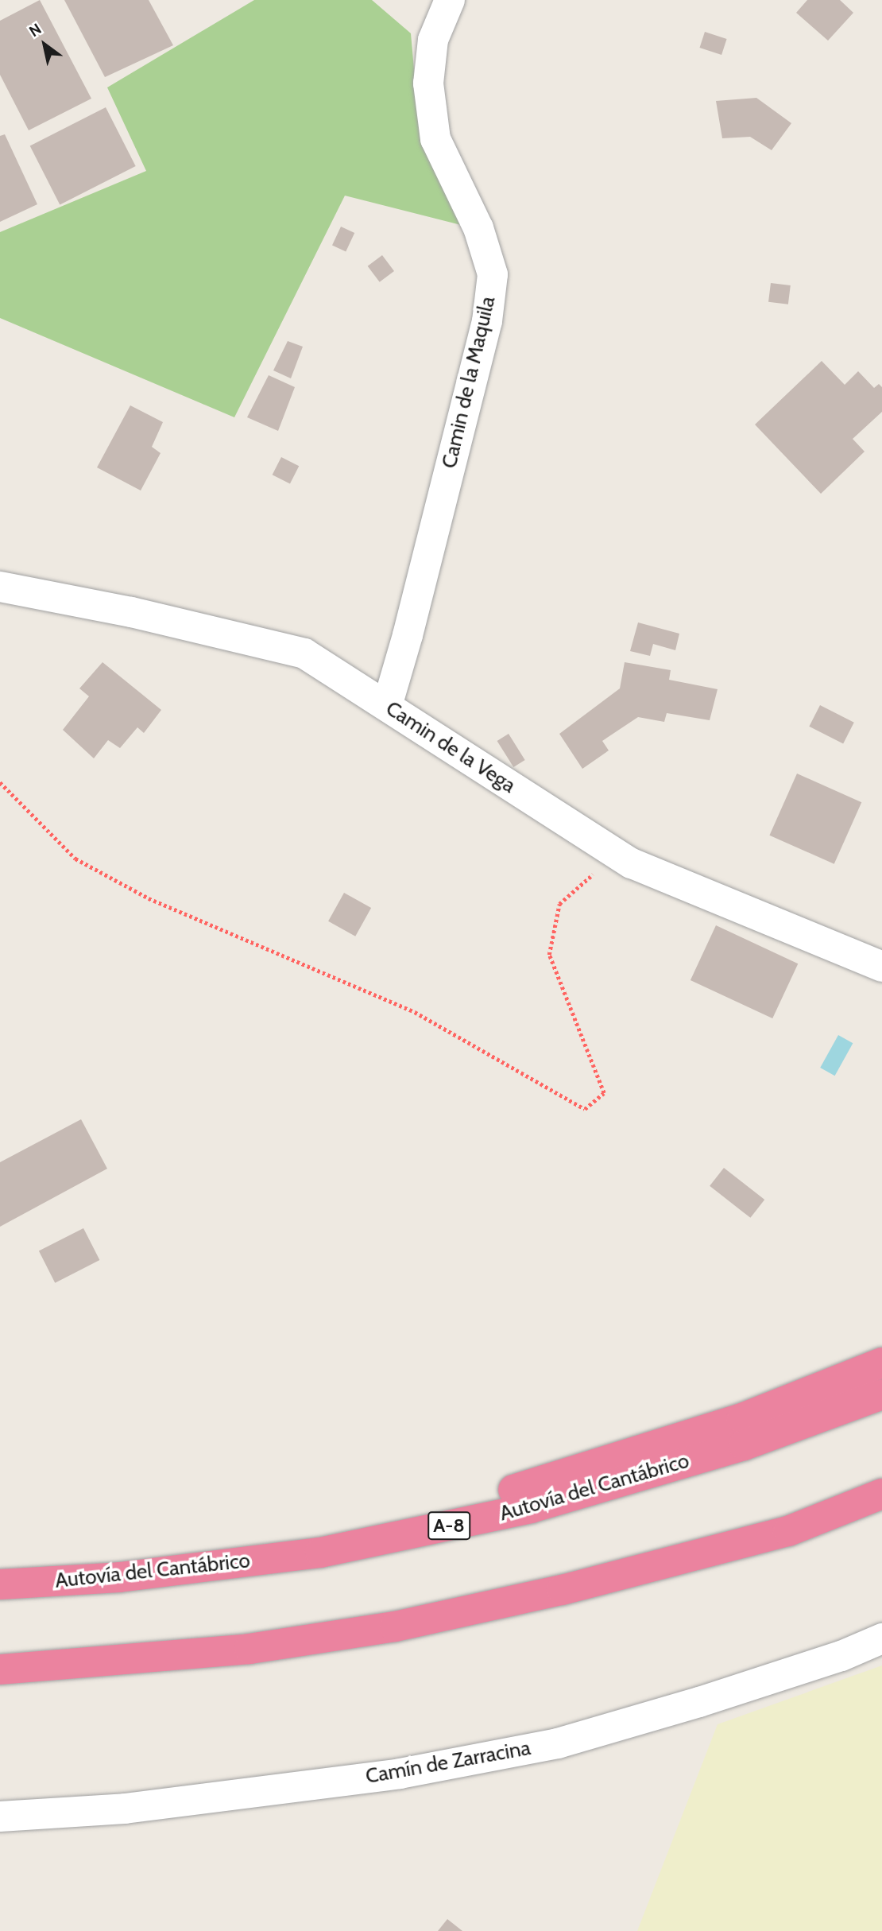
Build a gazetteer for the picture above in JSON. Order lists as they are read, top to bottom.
{
  "streets": {
    "highway": ["Autovía del Cantábrico", "A-8"],
    "street": ["Camin de la Maquila", "Camin de la Vega", "Camín de Zarracina"]
  },
  "crossings": [
    ["Camin de la Maquila", "Camin de la Vega"]
  ],
  "north": "top left"
}
